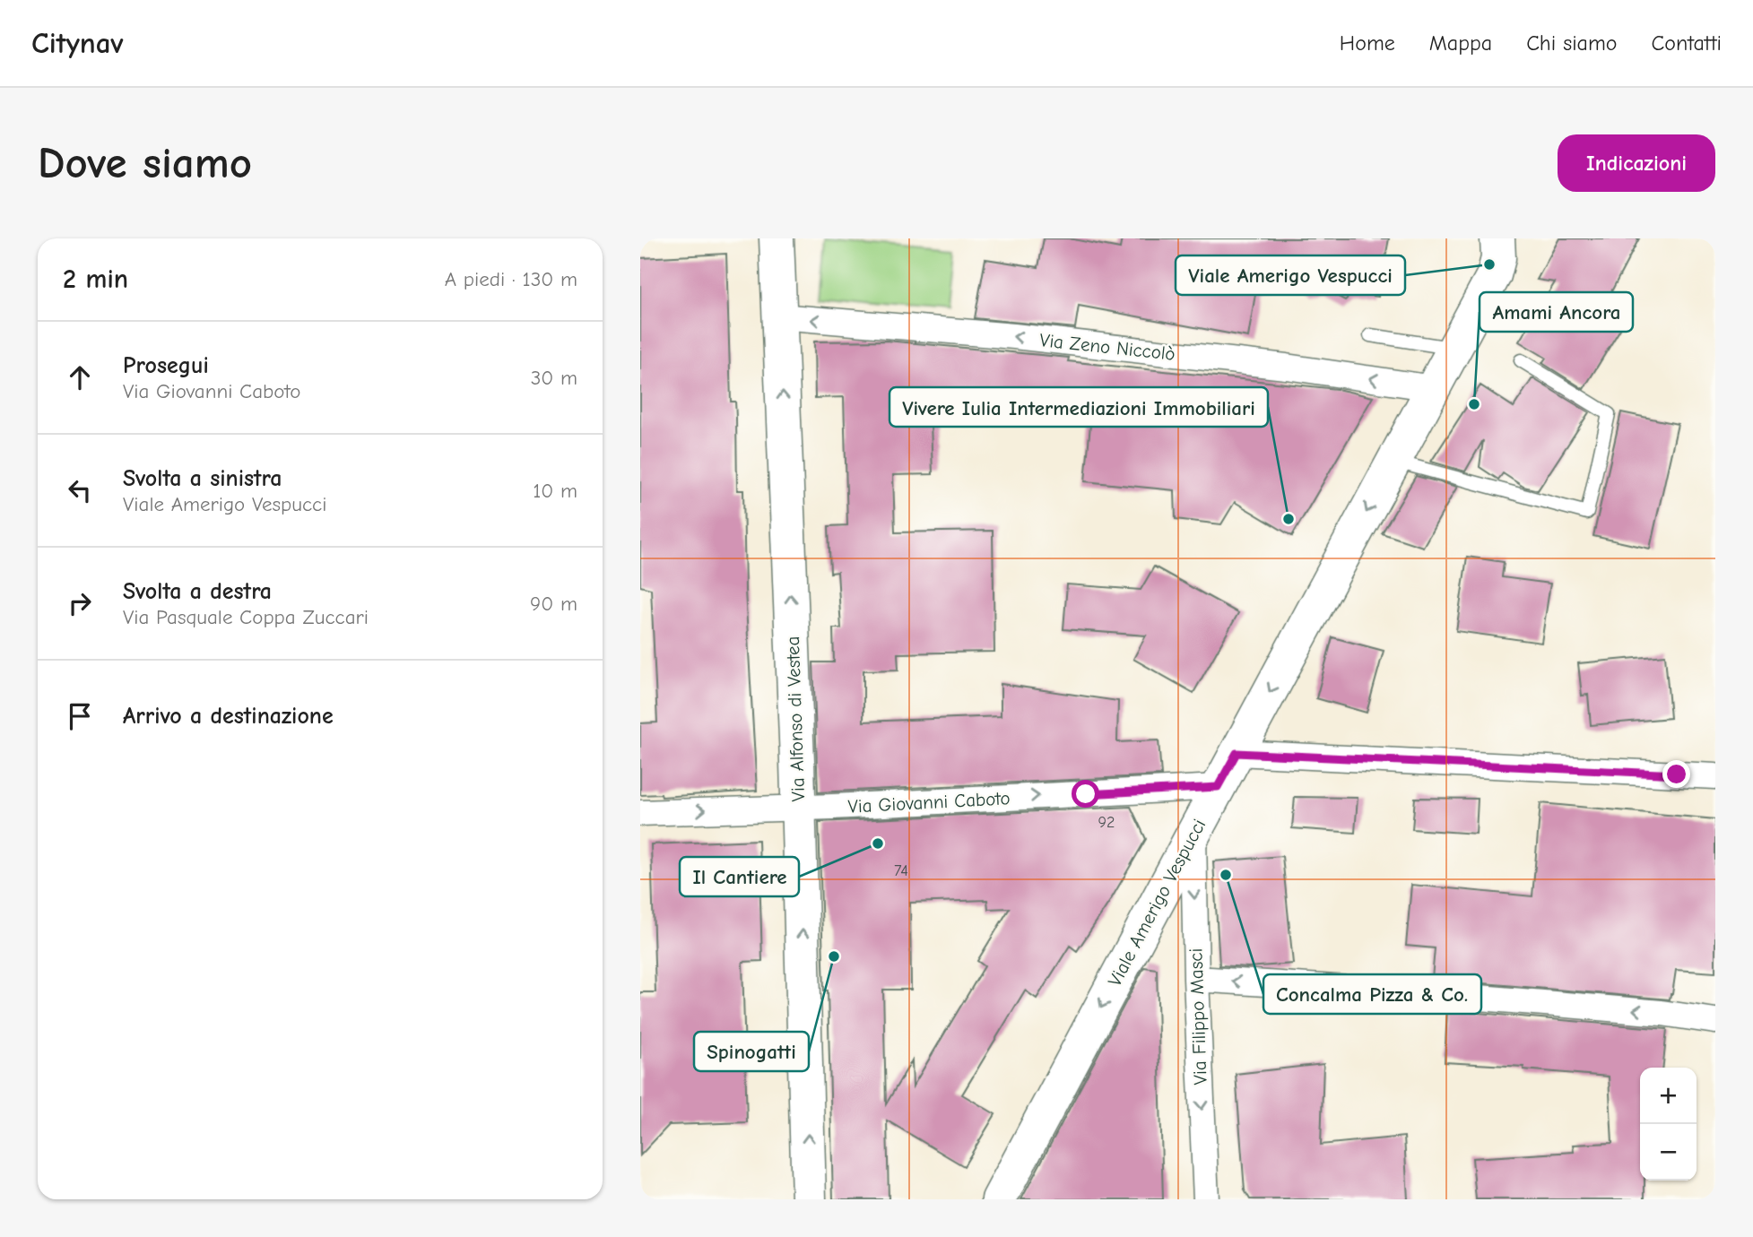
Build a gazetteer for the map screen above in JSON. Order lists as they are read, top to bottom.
{
  "streets": {
    "street": [
      "Via Zeno Niccolò",
      "Via Alfonso di Vestea",
      "Via Giovanni Caboto",
      "Viale Amerigo Vespucci",
      "Via Filippo Masci"
    ]
  },
  "crossings": [
    ["Via Zeno Niccolò", "Via Alfonso di Vestea"],
    ["Via Zeno Niccolò", "Viale Amerigo Vespucci"],
    ["Via Alfonso di Vestea", "Via Giovanni Caboto"],
    ["Via Giovanni Caboto", "Viale Amerigo Vespucci"],
    ["Viale Amerigo Vespucci", "Via Filippo Masci"]
  ],
  "one_way": [
    "Via Zeno Niccolò",
    "Via Alfonso di Vestea",
    "Via Giovanni Caboto",
    "Viale Amerigo Vespucci",
    "Via Filippo Masci"
  ],
  "places": [
    "Viale Amerigo Vespucci",
    "Amami Ancora",
    "Vivere Iulia Intermediazioni Immobiliari",
    "Il Cantiere",
    "Concalma Pizza & Co.",
    "Spinogatti"
  ],
  "house_numbers": ["92", "74"],
  "page": {
    "header": "Citynav",
    "nav": [
      "Home",
      "Mappa",
      "Chi siamo",
      "Contatti"
    ],
    "buttons": "Indicazioni",
    "title": "Dove siamo",
    "heading": ["2 min", "A piedi · 130 m"],
    "list": [
      ["Prosegui", "Via Giovanni Caboto", "30 m"],
      ["Svolta a sinistra", "Viale Amerigo Vespucci", "10 m"],
      ["Svolta a destra", "Via Pasquale Coppa Zuccari", "90 m"],
      "Arrivo a destinazione"
    ],
    "map_buttons": ["+", "−"]
  }
}
